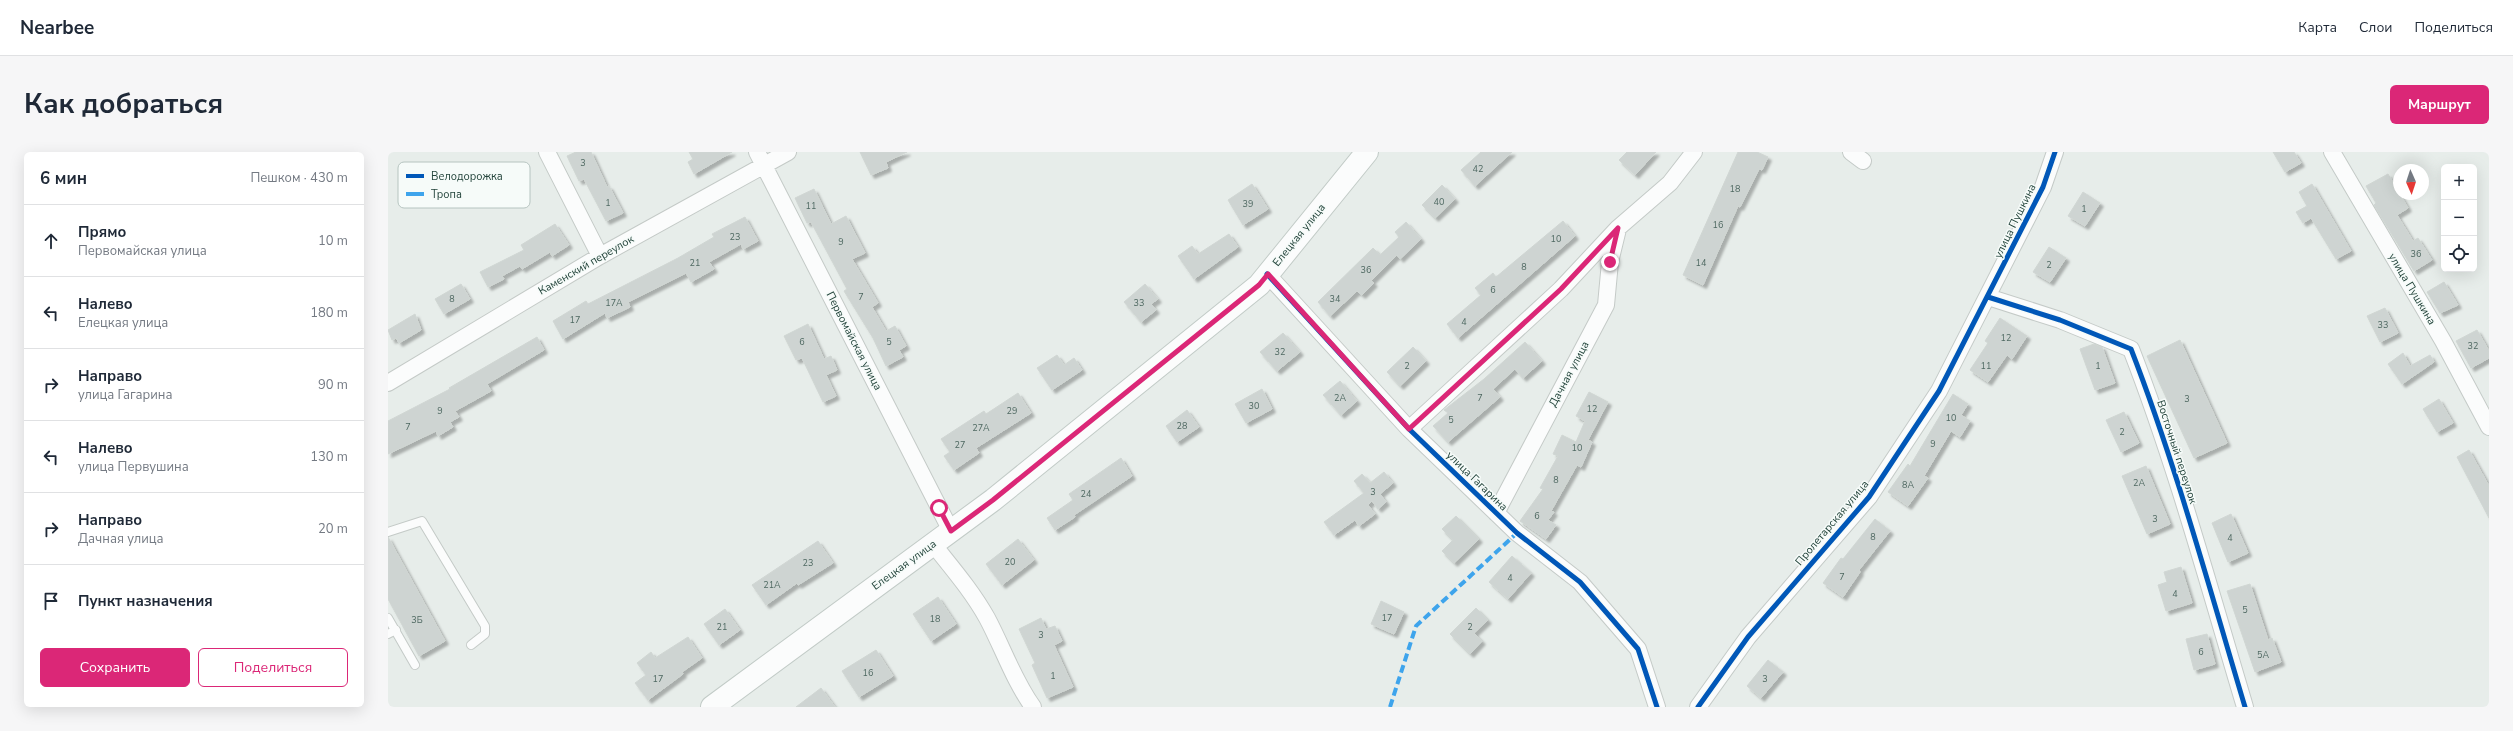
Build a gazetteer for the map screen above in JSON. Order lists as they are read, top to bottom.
{
  "streets": {
    "main road": ["Елецкая улица"],
    "street": [
      "улица Пушкина",
      "Каменский переулок",
      "Первомайская улица",
      "Дачная улица",
      "Восточный переулок",
      "улица Гагарина",
      "Пролетарская улица"
    ]
  },
  "crossings": [
    ["улица Пушкина", "Восточный переулок"],
    ["улица Пушкина", "Пролетарская улица"],
    ["Елецкая улица", "Первомайская улица"],
    ["Елецкая улица", "улица Гагарина"],
    ["Каменский переулок", "Первомайская улица"],
    ["Дачная улица", "улица Гагарина"],
    ["Восточный переулок", "Пролетарская улица"]
  ],
  "house_numbers": [
    "3",
    "42",
    "18",
    "40",
    "1",
    "39",
    "11",
    "1",
    "16",
    "23",
    "10",
    "9",
    "36",
    "21",
    "14",
    "2",
    "8",
    "36",
    "6",
    "7",
    "8",
    "34",
    "17А",
    "33",
    "17",
    "4",
    "33",
    "12",
    "6",
    "5",
    "32",
    "32",
    "2",
    "11",
    "1",
    "2А",
    "7",
    "3",
    "30",
    "12",
    "9",
    "29",
    "10",
    "5",
    "28",
    "7",
    "27А",
    "2",
    "9",
    "27",
    "10",
    "8",
    "2А",
    "8А",
    "3",
    "24",
    "6",
    "3",
    "8",
    "4",
    "20",
    "23",
    "7",
    "4",
    "21А",
    "4",
    "5",
    "17",
    "18",
    "3Б",
    "21",
    "2",
    "3",
    "6",
    "5А",
    "16",
    "1",
    "17",
    "3"
  ],
  "legend": ["Велодорожка", "Тропа"],
  "north": "bottom",
  "page": {
    "header": "Nearbee",
    "nav": ["Карта", "Слои", "Поделиться"],
    "title": "Как добраться",
    "buttons": [
      "Маршрут",
      ["Сохранить", "Поделиться"]
    ],
    "heading": ["6 мин", "Пешком · 430 m"],
    "map_buttons": ["+", "−"],
    "list": [
      ["Прямо", "Первомайская улица", "10 m"],
      ["Налево", "Елецкая улица", "180 m"],
      ["Направо", "улица Гагарина", "90 m"],
      ["Налево", "улица Первушина", "130 m"],
      ["Направо", "Дачная улица", "20 m"],
      "Пункт назначения"
    ]
  }
}
